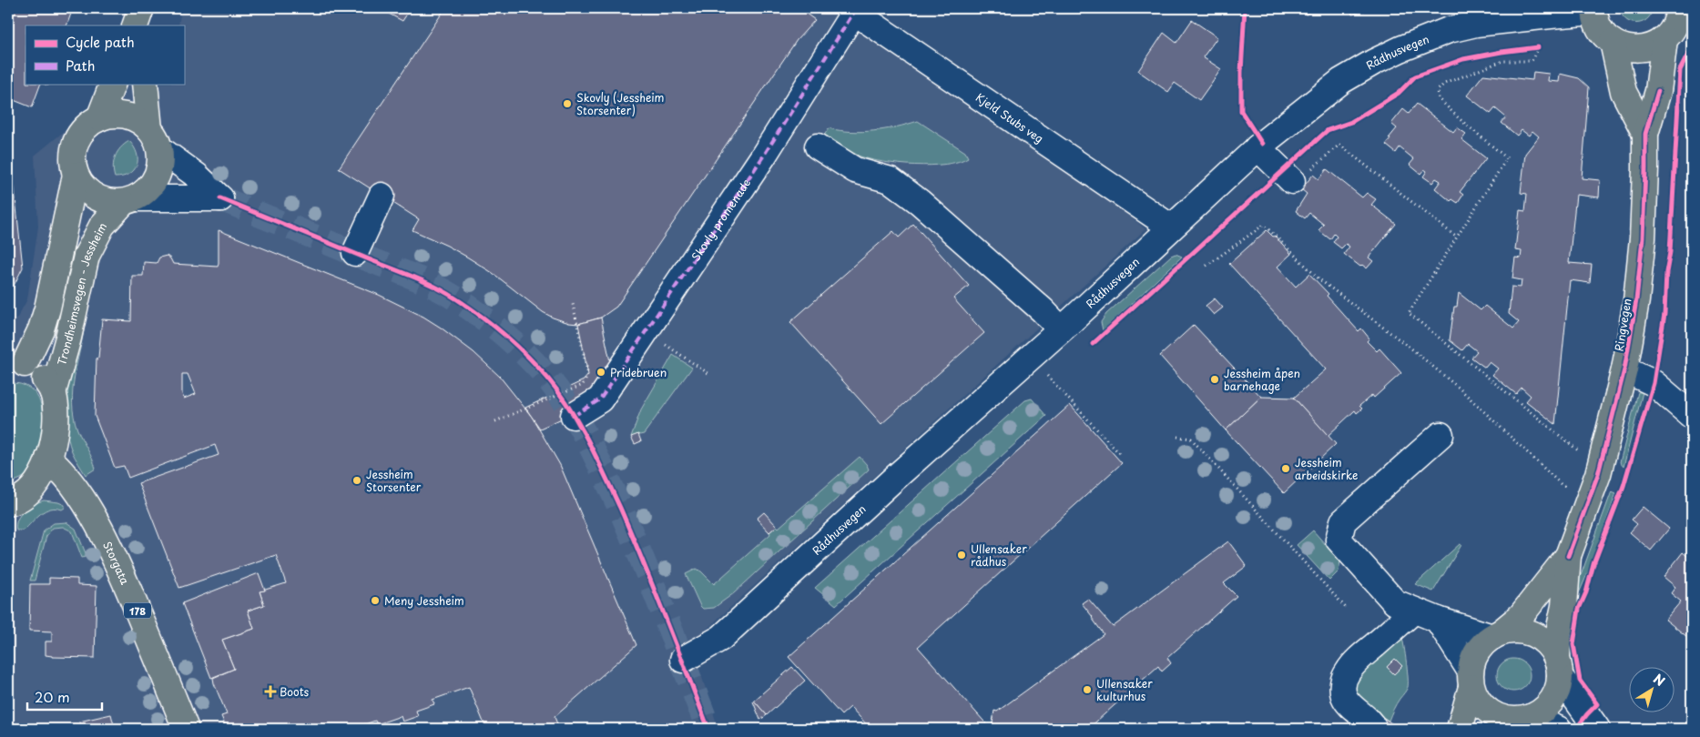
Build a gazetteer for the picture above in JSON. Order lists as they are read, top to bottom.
{
  "streets": {
    "main road": [
      "Trondheimsvegen - Jessheim",
      "Ringvegen",
      "Storgata",
      "178"
    ],
    "street": ["Rådhusvegen", "Kjeld Stubs veg", "Skovly promenade"]
  },
  "crossings": [
    ["Rådhusvegen", "Kjeld Stubs veg"],
    ["Rådhusvegen", "Ringvegen"],
    ["Kjeld Stubs veg", "Skovly promenade"]
  ],
  "places": {
    "other": [
      "Skovly (Jessheim Storsenter)",
      "Pridebruen",
      "Jessheim åpen barnehage",
      "Jessheim arbeidskirke",
      "Jessheim Storsenter",
      "Ullensaker rådhus",
      "Meny Jessheim",
      "Ullensaker kulturhus"
    ],
    "health": ["Boots"]
  },
  "legend": ["Cycle path", "Path"],
  "scale_bar": "20 m",
  "north": "top right"
}
